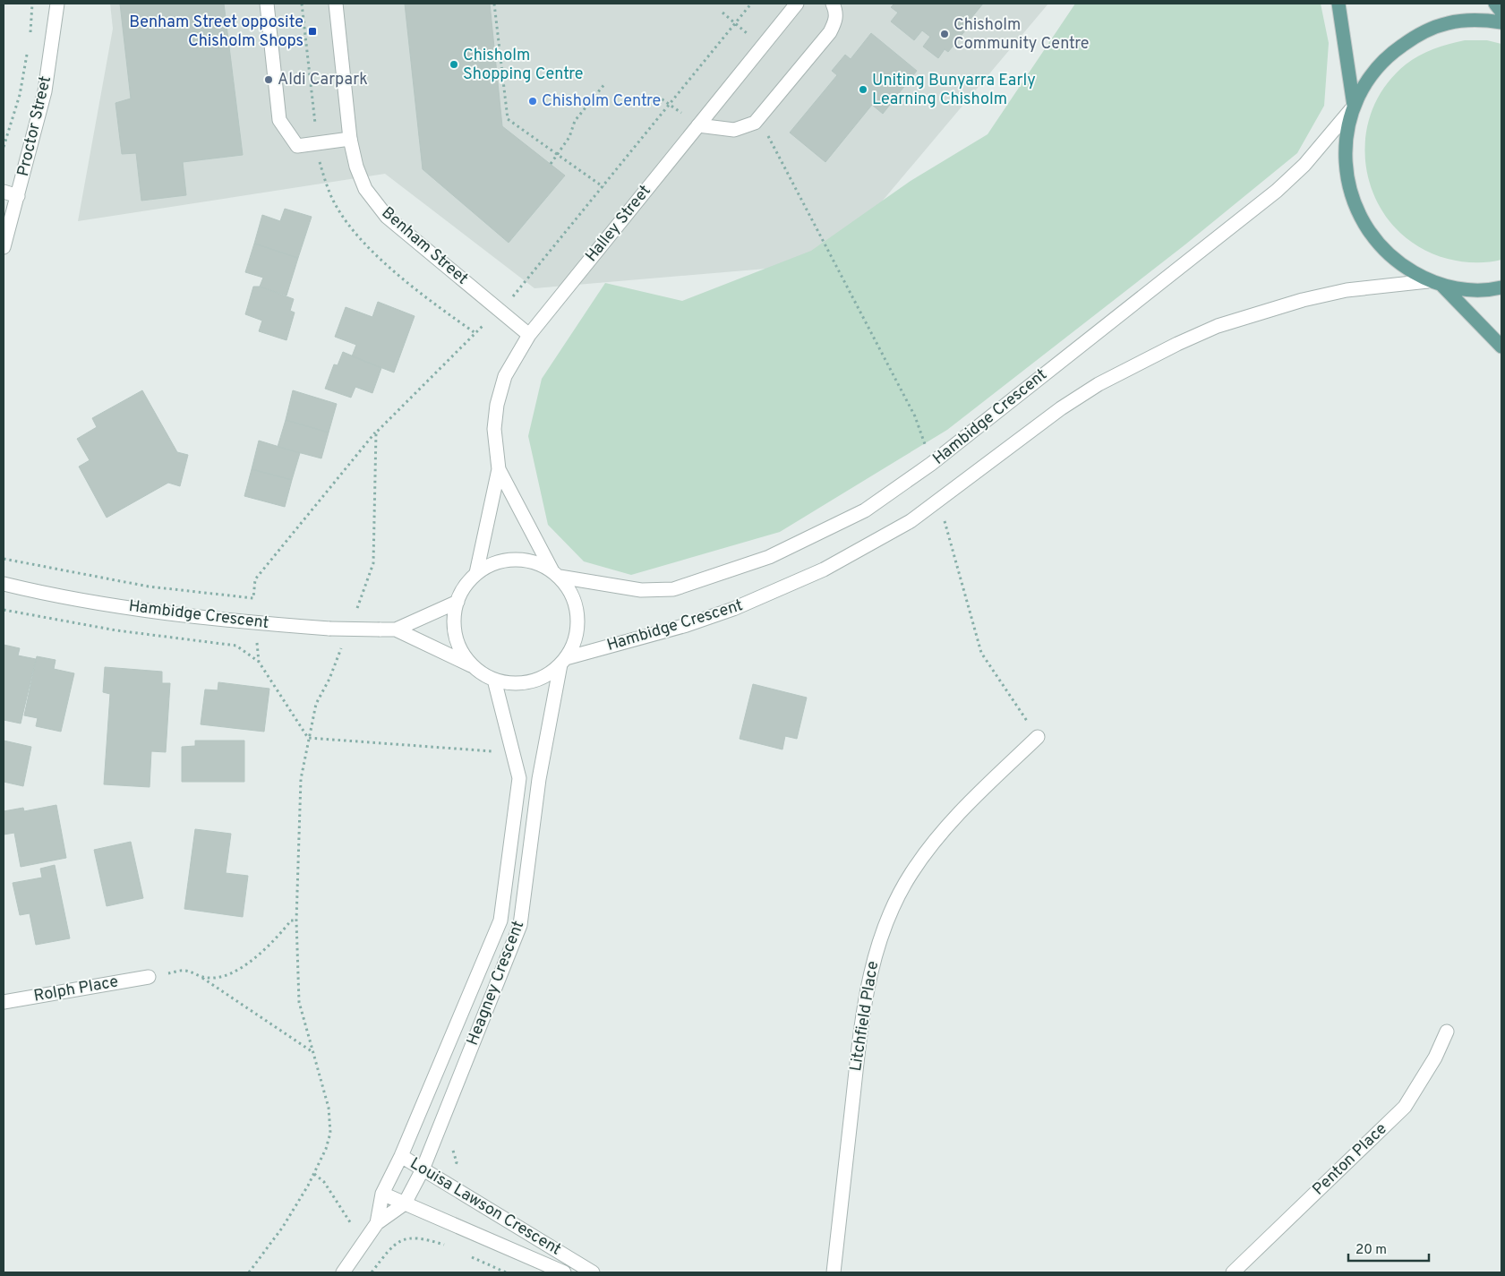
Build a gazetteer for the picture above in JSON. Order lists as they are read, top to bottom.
{
  "streets": {
    "street": [
      "Proctor Street",
      "Halley Street",
      "Benham Street",
      "Hambidge Crescent",
      "Heagney Crescent",
      "Rolph Place",
      "Litchfield Place",
      "Penton Place",
      "Louisa Lawson Crescent"
    ]
  },
  "crossings": [
    ["Halley Street", "Benham Street"],
    ["Halley Street", "Hambidge Crescent"],
    ["Halley Street", "Heagney Crescent"],
    ["Hambidge Crescent", "Heagney Crescent"],
    ["Heagney Crescent", "Louisa Lawson Crescent"]
  ],
  "places": {
    "transit": ["Benham Street opposite Chisholm Shops"],
    "other": [
      "Chisholm Community Centre",
      "Chisholm Shopping Centre",
      "Aldi Carpark",
      "Uniting Bunyarra Early Learning Chisholm",
      "Chisholm Centre"
    ]
  },
  "scale_bar": "20 m"
}
